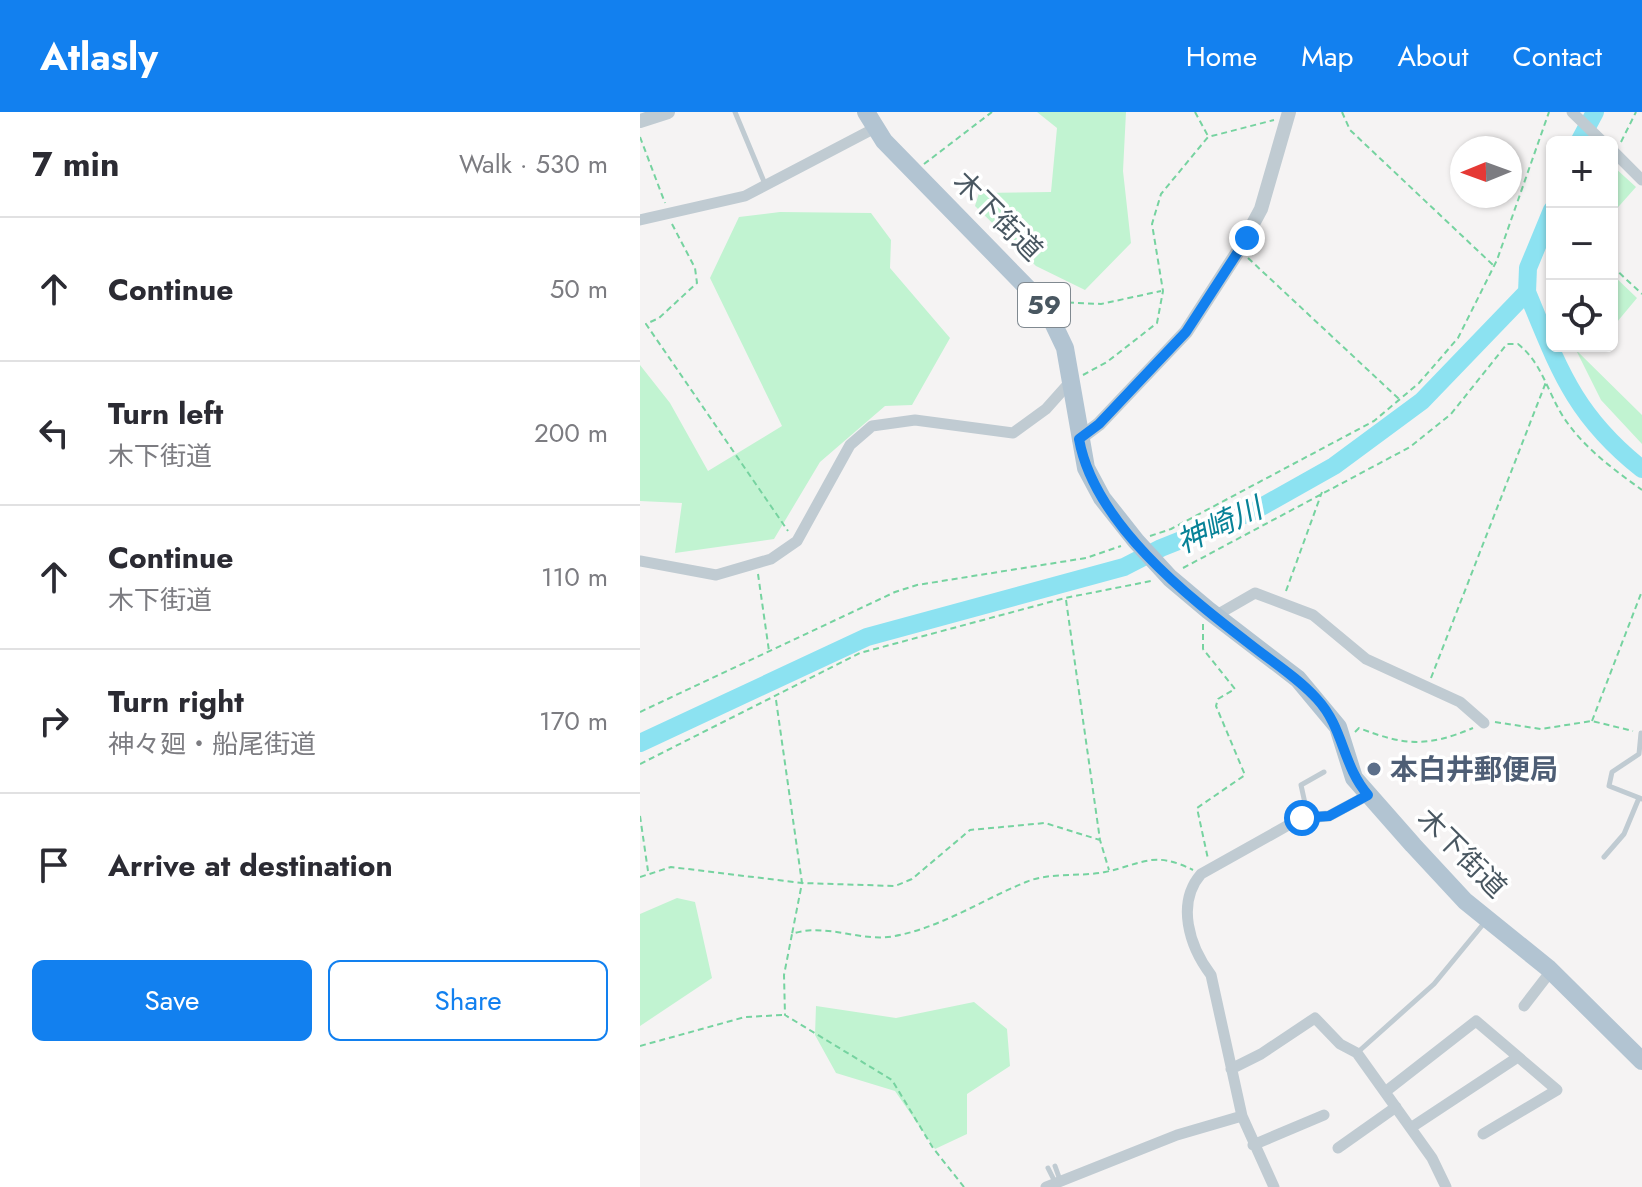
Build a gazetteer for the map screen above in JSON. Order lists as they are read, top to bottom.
{
  "streets": {
    "main road": ["木下街道", "59"]
  },
  "crossings": [
    ["木下街道", "59"]
  ],
  "water": ["神崎川"],
  "places": ["本白井郵便局"],
  "north": "left",
  "page": {
    "header": "Atlasly",
    "nav": [
      "Home",
      "Map",
      "About",
      "Contact"
    ],
    "heading": ["7 min", "Walk · 530 m"],
    "map_buttons": ["+", "−"],
    "list": [
      ["Continue", "50 m"],
      ["Turn left", "木下街道", "200 m"],
      ["Continue", "木下街道", "110 m"],
      ["Turn right", "神々廻・船尾街道", "170 m"],
      "Arrive at destination"
    ],
    "buttons": ["Save", "Share"]
  }
}
